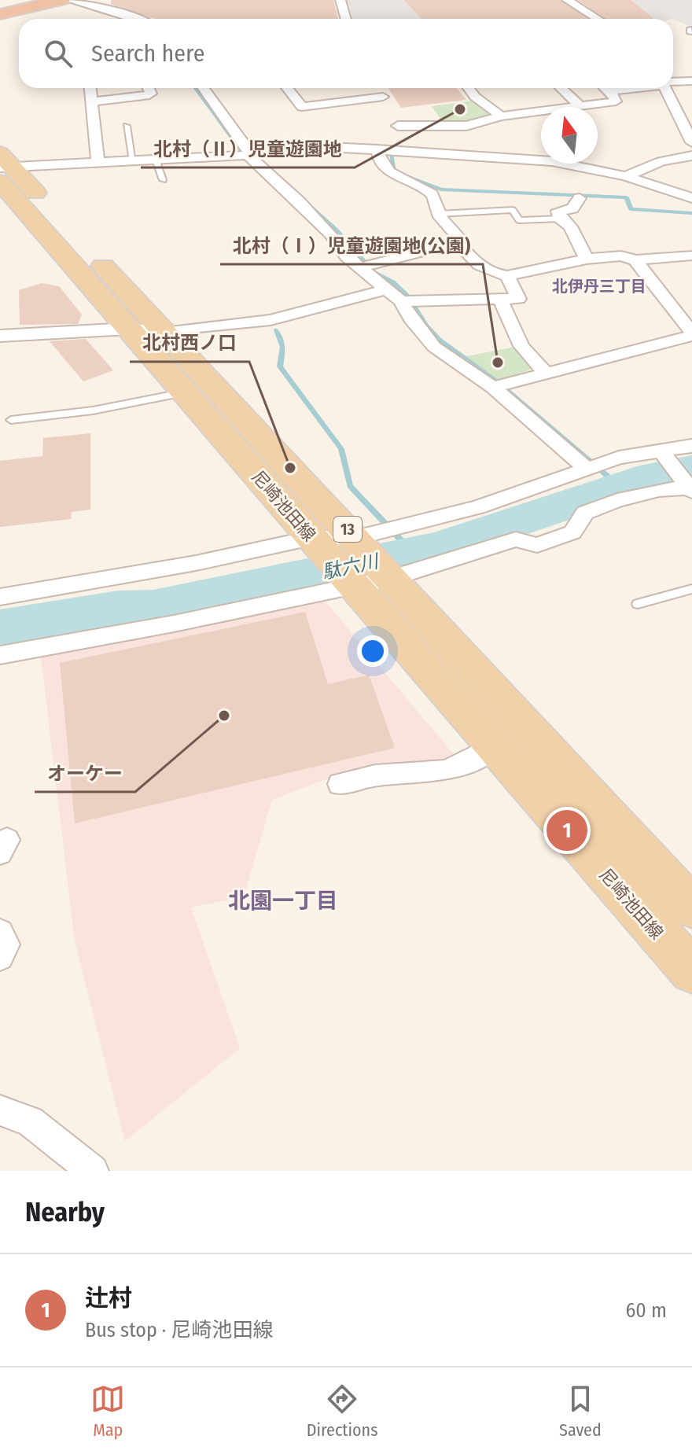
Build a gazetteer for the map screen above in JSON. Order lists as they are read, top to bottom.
{
  "streets": {
    "main road": ["尼崎池田線", "13"]
  },
  "districts": ["北伊丹三丁目", "北園一丁目"],
  "water": ["駄六川"],
  "places": [
    "北村（Ⅱ）児童遊園地",
    "北村（Ⅰ）児童遊園地(公園)",
    "北村西ノ口",
    "オーケー"
  ],
  "north": "top",
  "page": {
    "search": "Search here",
    "pins": "1",
    "heading": "Nearby",
    "list": [
      {
        "mark": "1",
        "name": "辻村",
        "note": "Bus stop · 尼崎池田線",
        "value": "60 m"
      }
    ],
    "nav": ["Map", "Directions", "Saved"]
  }
}
